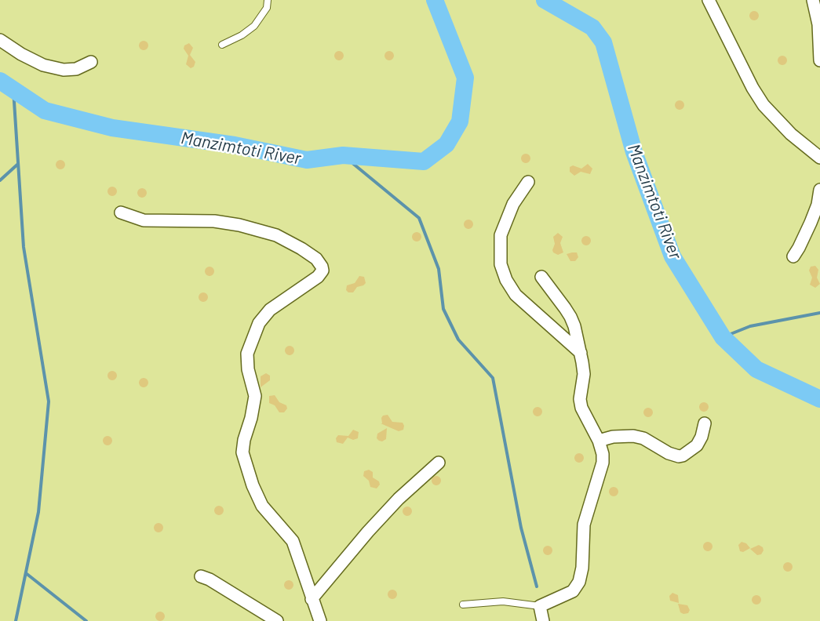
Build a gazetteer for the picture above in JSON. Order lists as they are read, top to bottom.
{
  "water": ["Manzimtoti River"]
}
